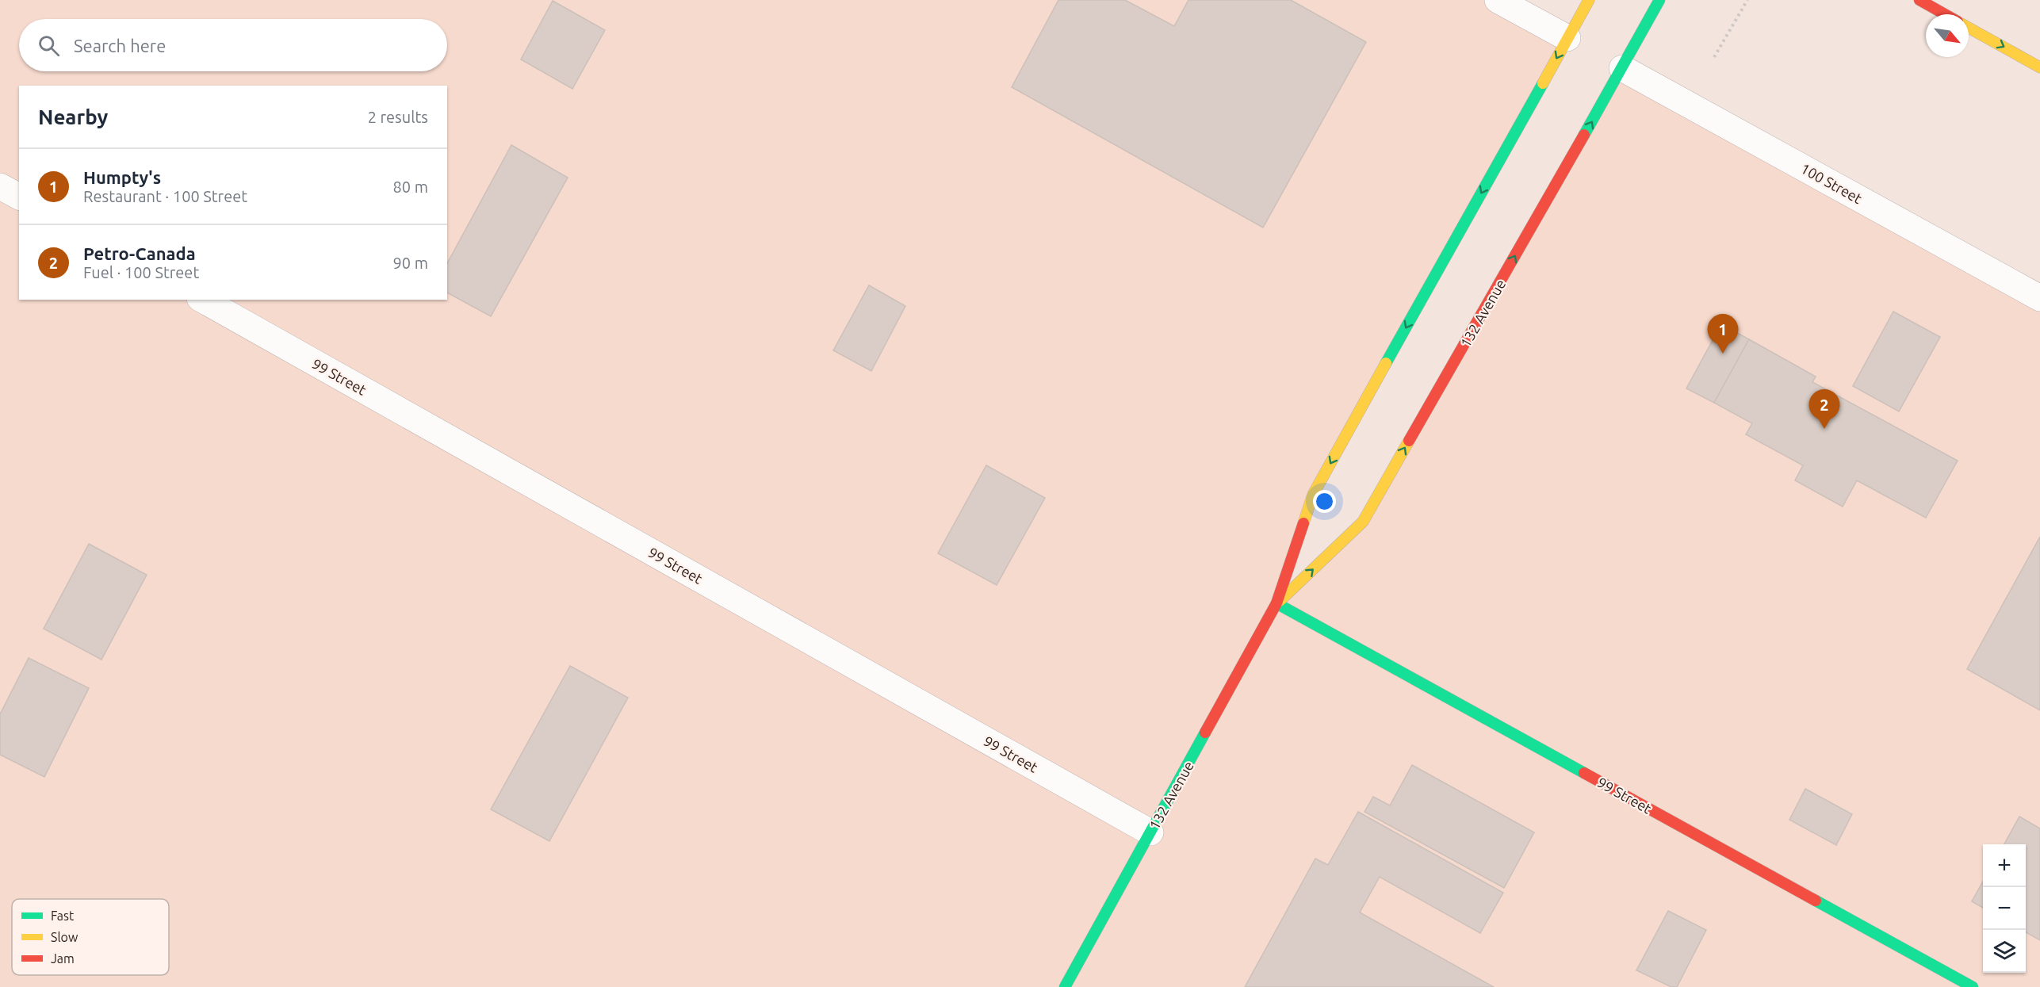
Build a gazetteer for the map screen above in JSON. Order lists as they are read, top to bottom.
{
  "streets": {
    "main road": ["132 Avenue", "99 Street"],
    "street": ["100 Street"]
  },
  "crossings": [
    ["100 Street", "132 Avenue"],
    ["132 Avenue", "99 Street"]
  ],
  "legend": ["Fast", "Slow", "Jam"],
  "north": "bottom right",
  "page": {
    "search": "Search here",
    "heading": ["Nearby", "2 results"],
    "list": [
      {
        "mark": "1",
        "name": "Humpty's",
        "note": "Restaurant · 100 Street",
        "value": "80 m"
      },
      {
        "mark": "2",
        "name": "Petro-Canada",
        "note": "Fuel · 100 Street",
        "value": "90 m"
      }
    ],
    "pins": ["1", "2"],
    "map_buttons": ["+", "−"]
  }
}
